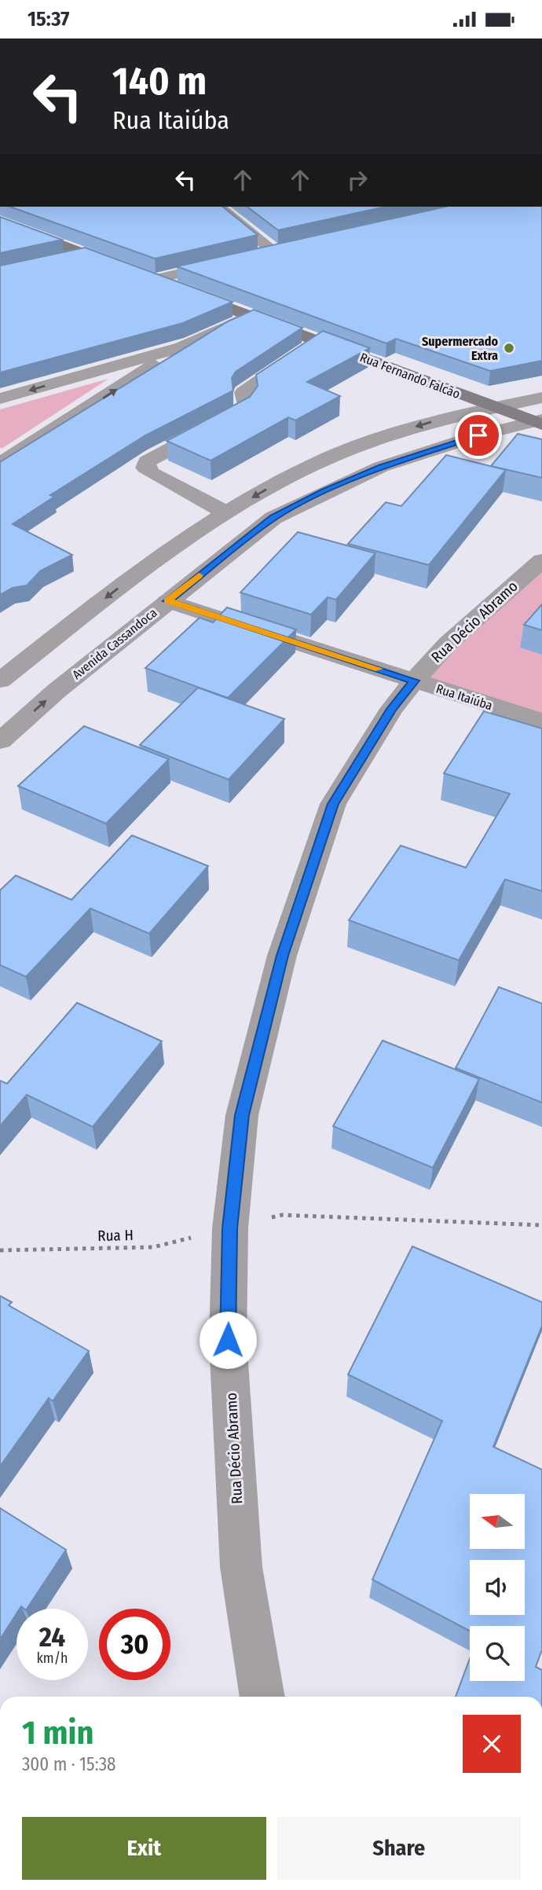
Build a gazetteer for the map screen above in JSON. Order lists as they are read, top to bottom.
{
  "streets": {
    "main road": ["Rua Fernando Falcão"],
    "street": ["Rua Décio Abramo", "Avenida Cassandoca", "Rua Itaiúba"],
    "path": ["Rua H"]
  },
  "crossings": [
    ["Rua Fernando Falcão", "Avenida Cassandoca"],
    ["Rua Décio Abramo", "Rua Itaiúba"],
    ["Rua Décio Abramo", "Rua H"],
    ["Avenida Cassandoca", "Rua Itaiúba"]
  ],
  "places": ["Supermercado Extra"],
  "north": "left",
  "page": {
    "status": "15:37",
    "turn": ["140 m", "Rua Itaiúba"],
    "speed": "24 km/h",
    "limit": "30",
    "heading": ["1 min", "300 m · 15:38"],
    "buttons": ["Exit", "Share"]
  }
}
